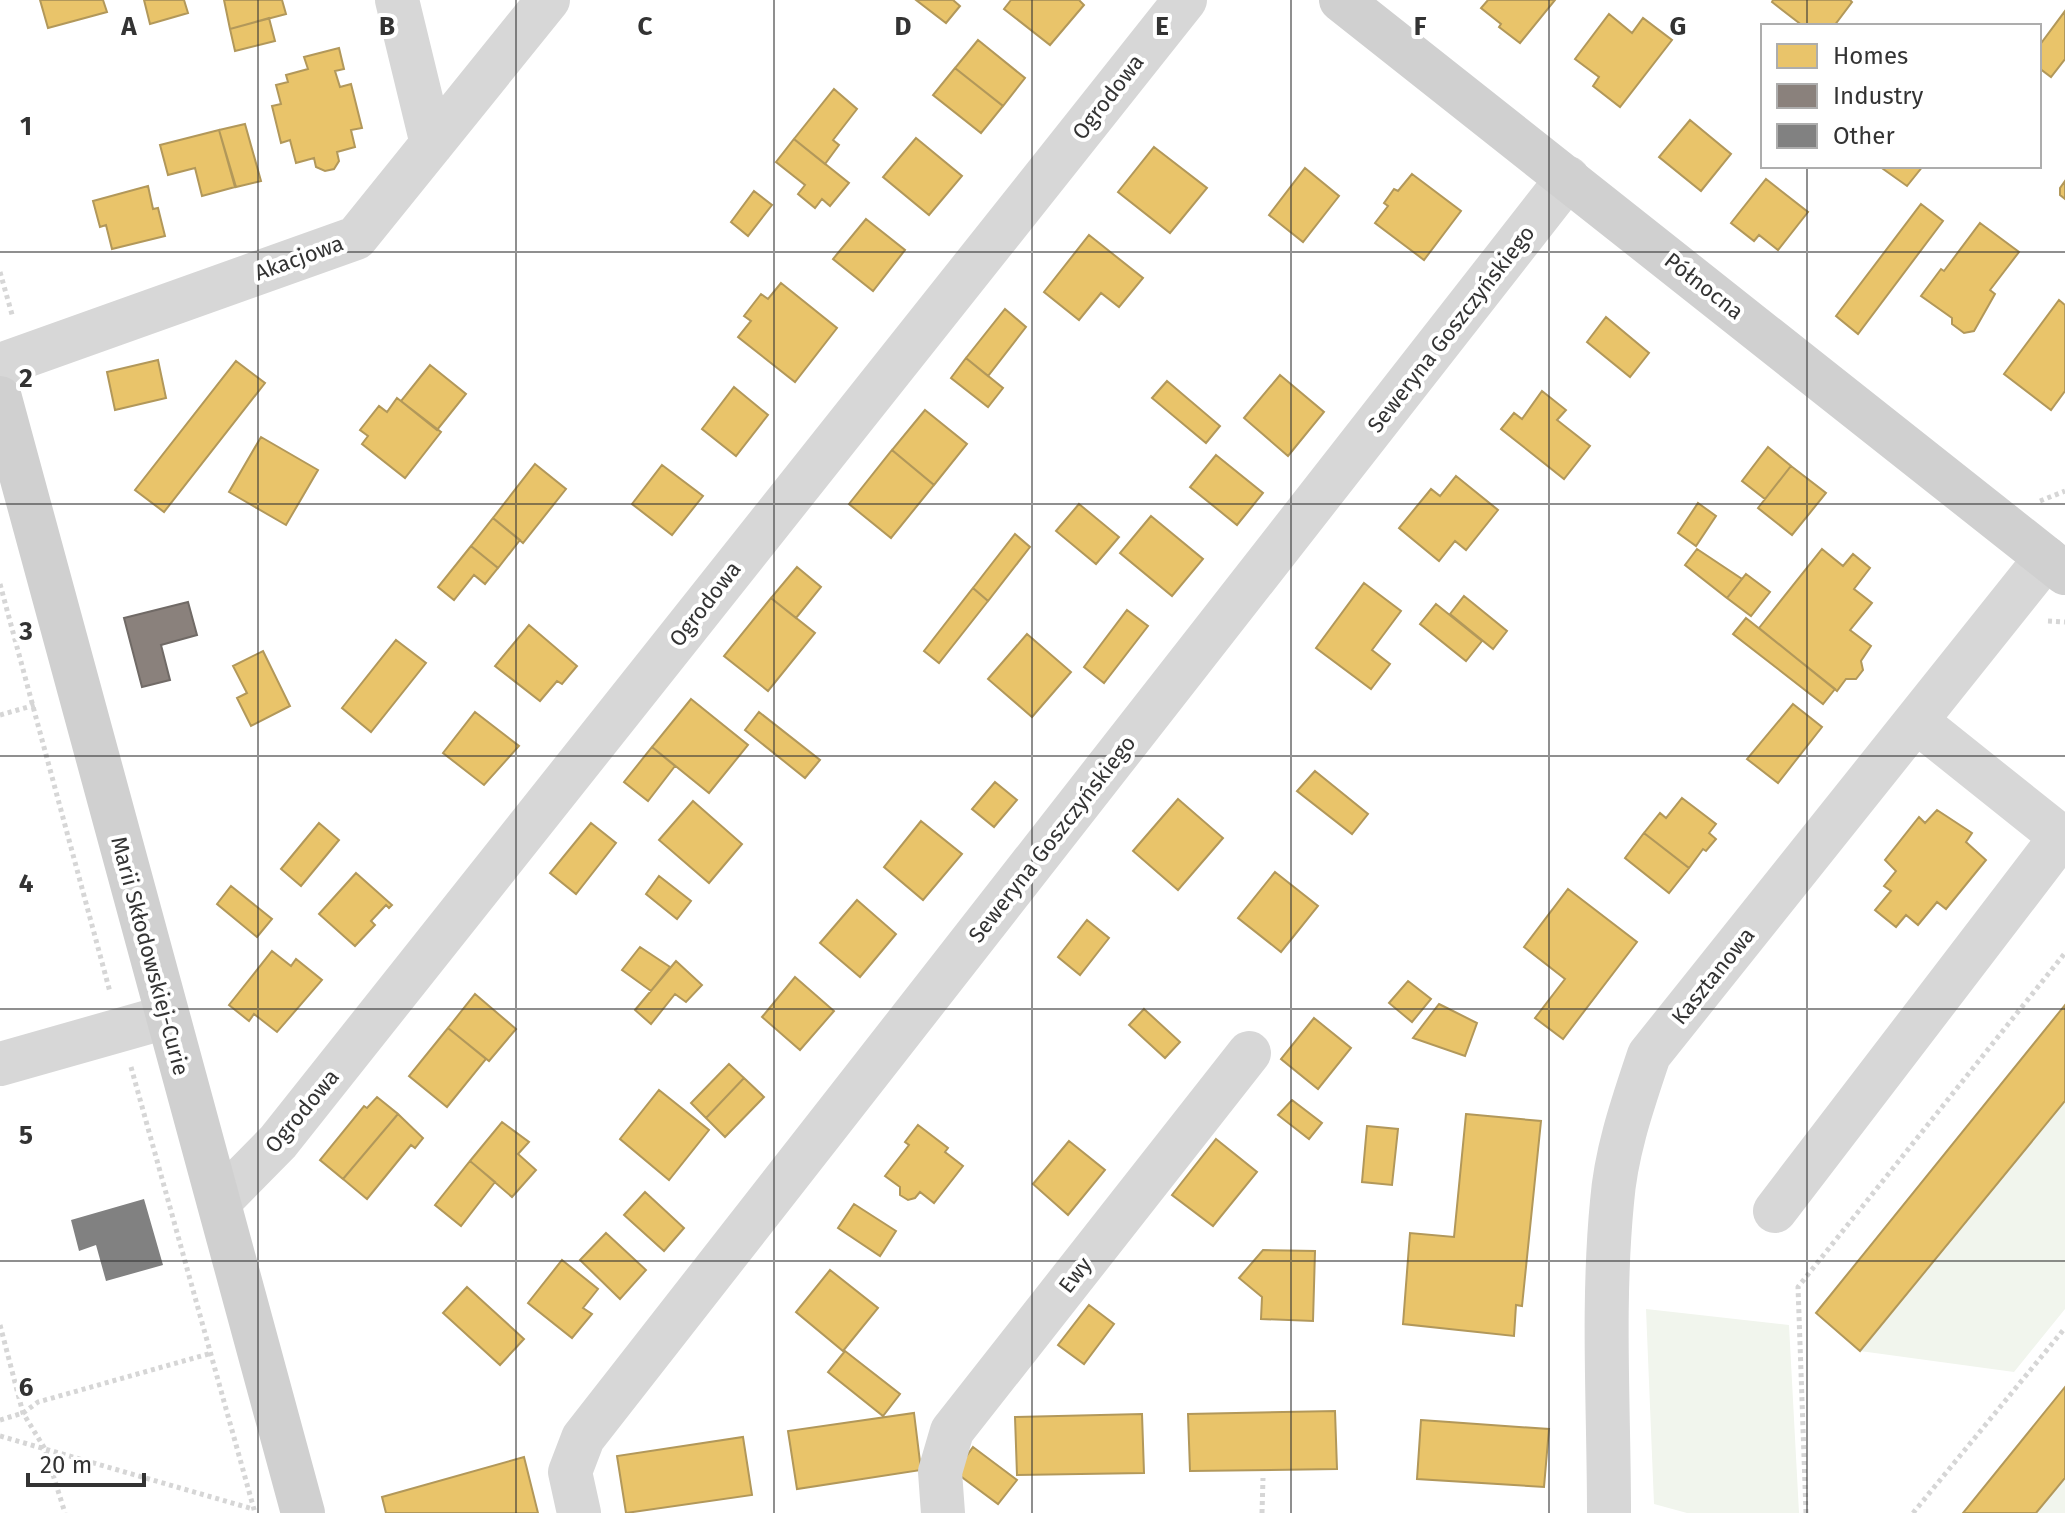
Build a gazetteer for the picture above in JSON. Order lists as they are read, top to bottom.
{
  "streets": {
    "street": [
      "Ogrodowa",
      "Akacjowa",
      "Północna",
      "Seweryna Goszczyńskiego",
      "Marii Skłodowskiej-Curie",
      "Kasztanowa",
      "Ewy"
    ]
  },
  "crossings": [
    ["Ogrodowa", "Marii Skłodowskiej-Curie"],
    ["Północna", "Seweryna Goszczyńskiego"],
    ["Północna", "Kasztanowa"]
  ],
  "legend": ["Homes", "Industry", "Other"],
  "scale_bar": "20 m",
  "grid": {
    "columns": [
      "A",
      "B",
      "C",
      "D",
      "E",
      "F",
      "G"
    ],
    "rows": [
      "1",
      "2",
      "3",
      "4",
      "5",
      "6"
    ]
  }
}
